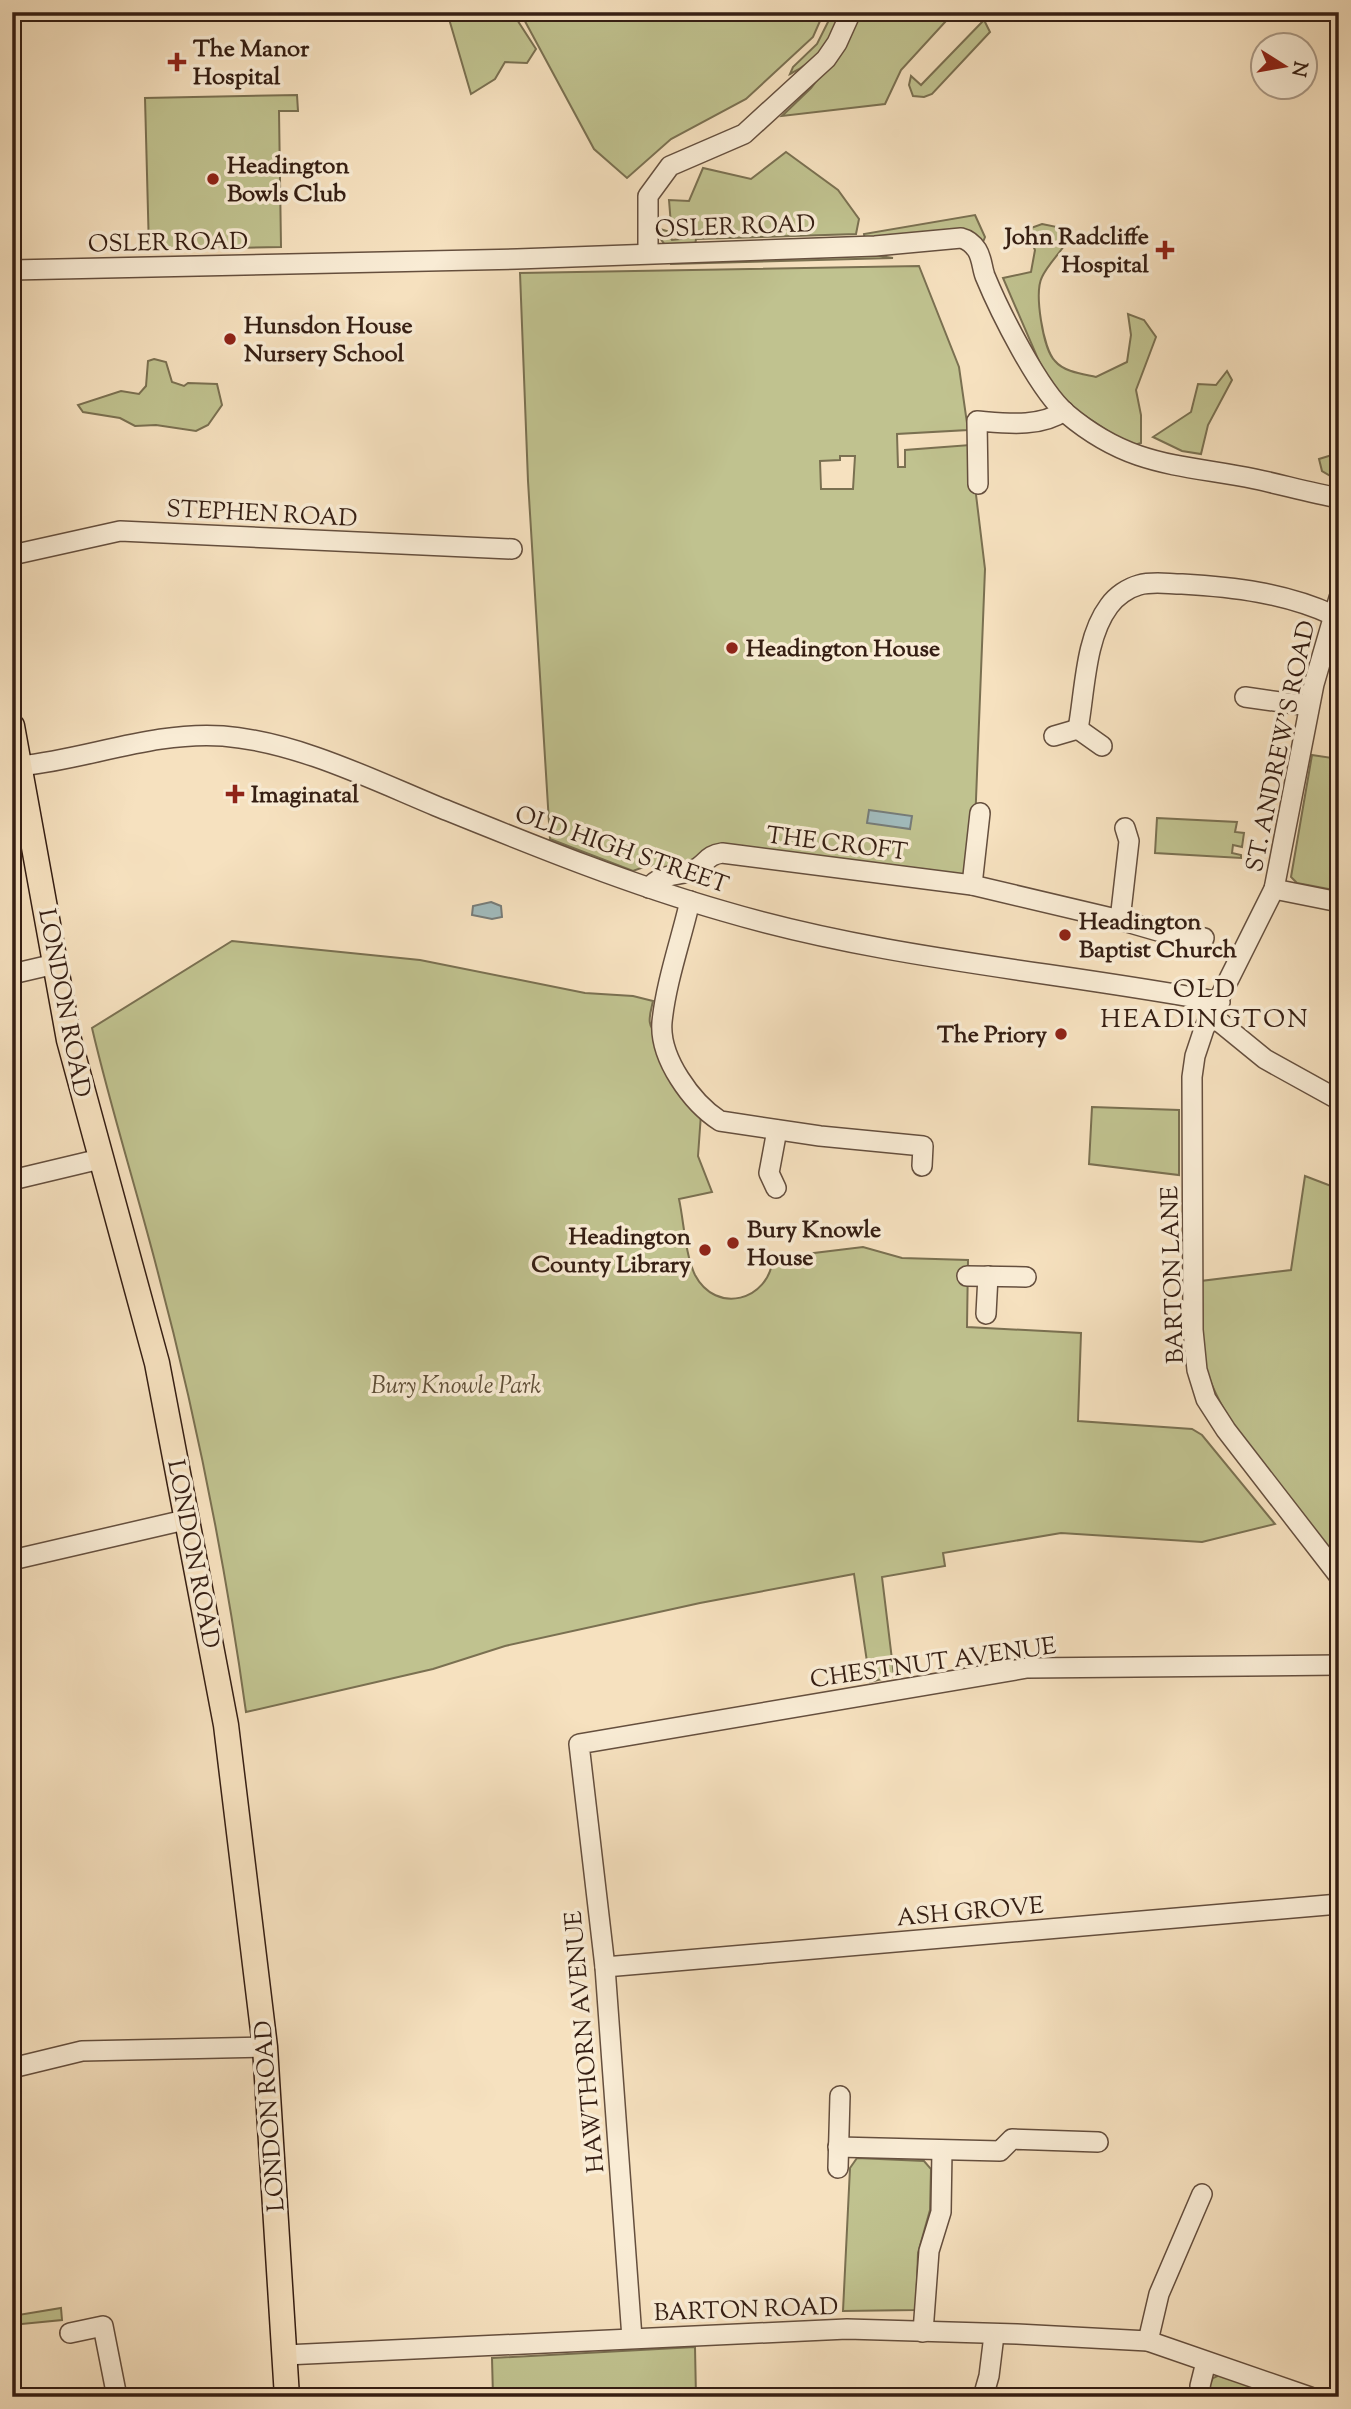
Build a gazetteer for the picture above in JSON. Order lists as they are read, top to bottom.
{
  "streets": {
    "main road": ["LONDON ROAD"],
    "street": [
      "OSLER ROAD",
      "STEPHEN ROAD",
      "ST. ANDREW'S ROAD",
      "THE CROFT",
      "OLD HIGH STREET",
      "BARTON LANE",
      "CHESTNUT AVENUE",
      "ASH GROVE",
      "HAWTHORN AVENUE",
      "BARTON ROAD"
    ]
  },
  "crossings": [
    ["ST. ANDREW'S ROAD", "OLD HIGH STREET"],
    ["ST. ANDREW'S ROAD", "BARTON LANE"],
    ["THE CROFT", "OLD HIGH STREET"],
    ["OLD HIGH STREET", "LONDON ROAD"],
    ["OLD HIGH STREET", "BARTON LANE"],
    ["LONDON ROAD", "BARTON ROAD"],
    ["CHESTNUT AVENUE", "HAWTHORN AVENUE"],
    ["ASH GROVE", "HAWTHORN AVENUE"],
    ["HAWTHORN AVENUE", "BARTON ROAD"]
  ],
  "districts": ["OLD HEADINGTON"],
  "parks": ["Bury Knowle Park"],
  "places": {
    "health": ["The Manor Hospital", "John Radcliffe Hospital", "Imaginatal"],
    "other": [
      "Headington Bowls Club",
      "Hunsdon House Nursery School",
      "Headington House",
      "Headington Baptist Church",
      "The Priory",
      "Bury Knowle House",
      "Headington County Library"
    ]
  },
  "north": "right"
}
